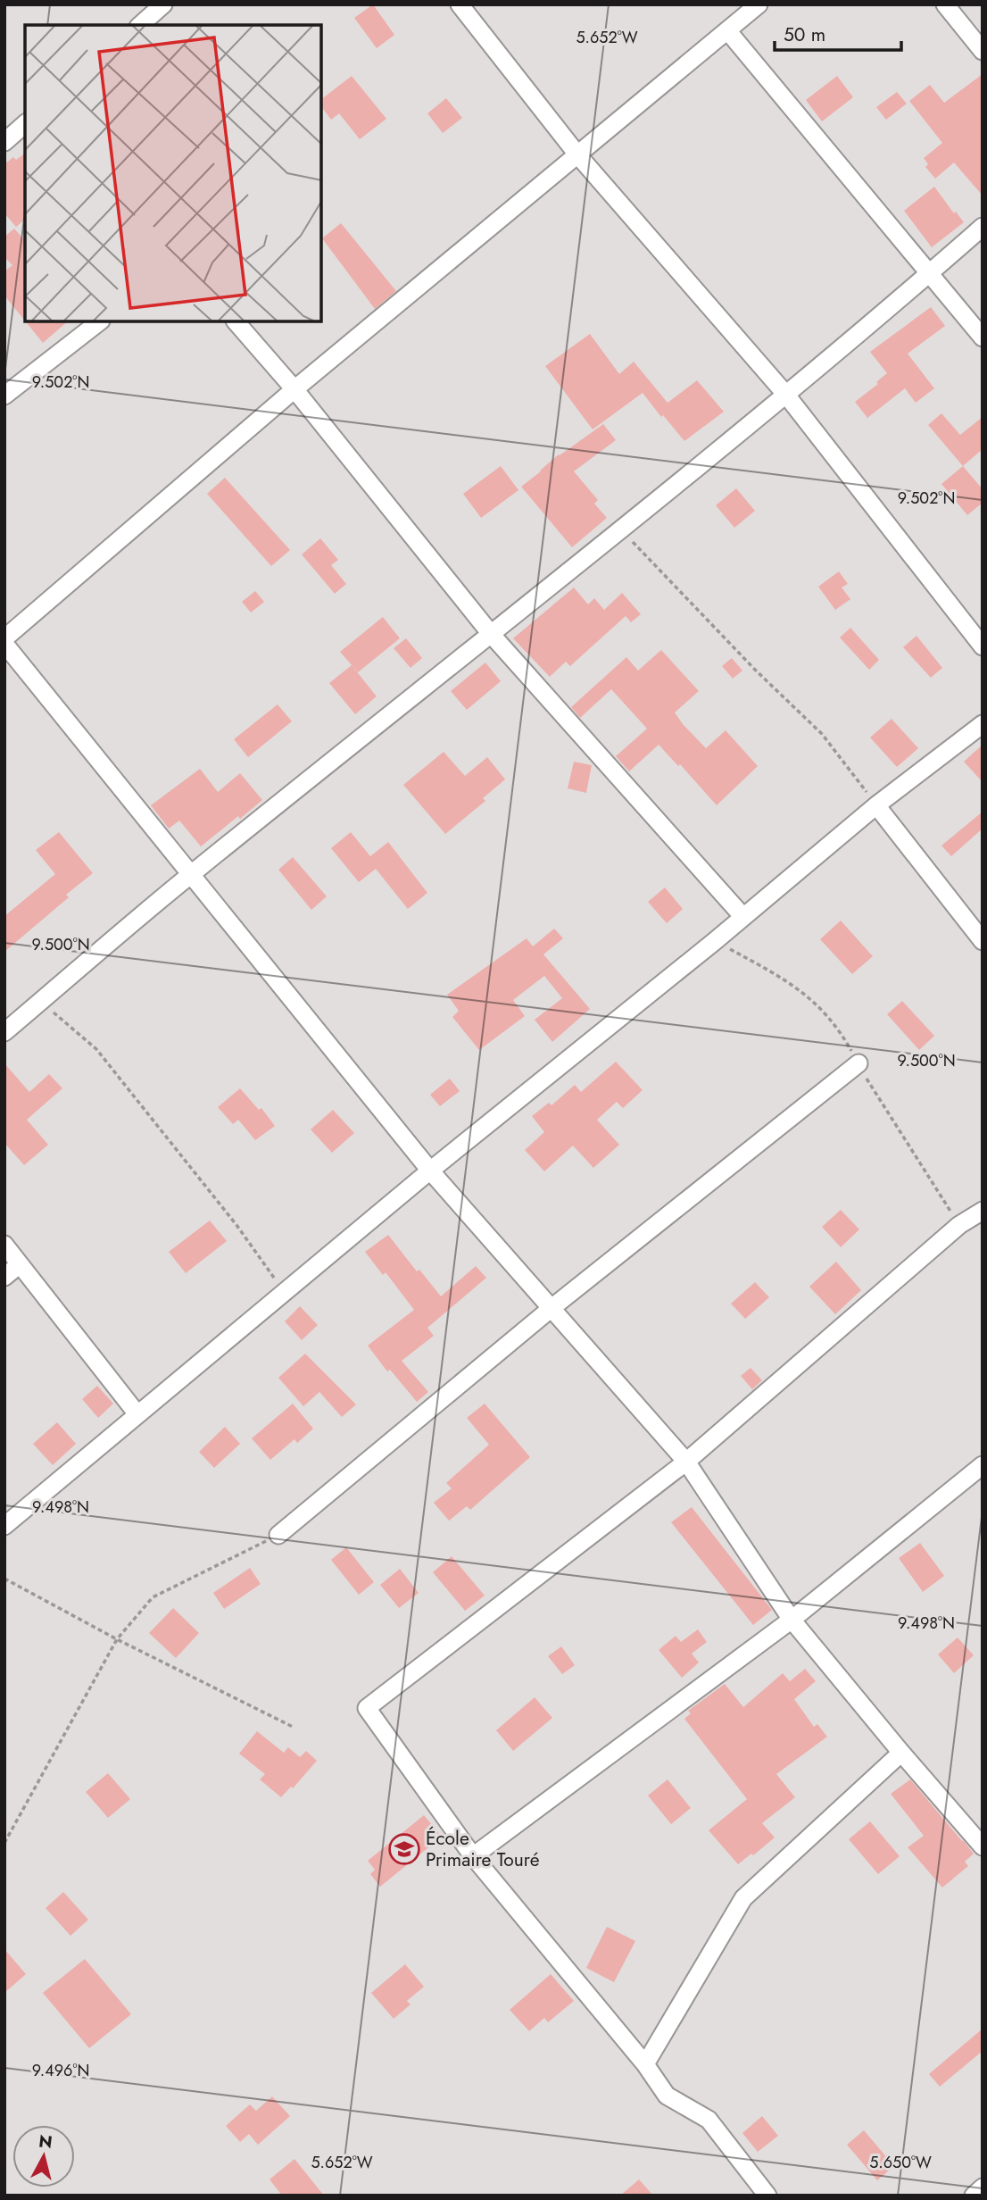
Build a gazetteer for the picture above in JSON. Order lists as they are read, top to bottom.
{
  "places": {
    "school or university": ["École Primaire Touré"]
  },
  "scale_bar": "50 m",
  "north": "top",
  "coordinates": [
    "5.652°W",
    "9.502°N",
    "9.500°N",
    "9.498°N",
    "9.496°N",
    "5.650°W"
  ]
}
